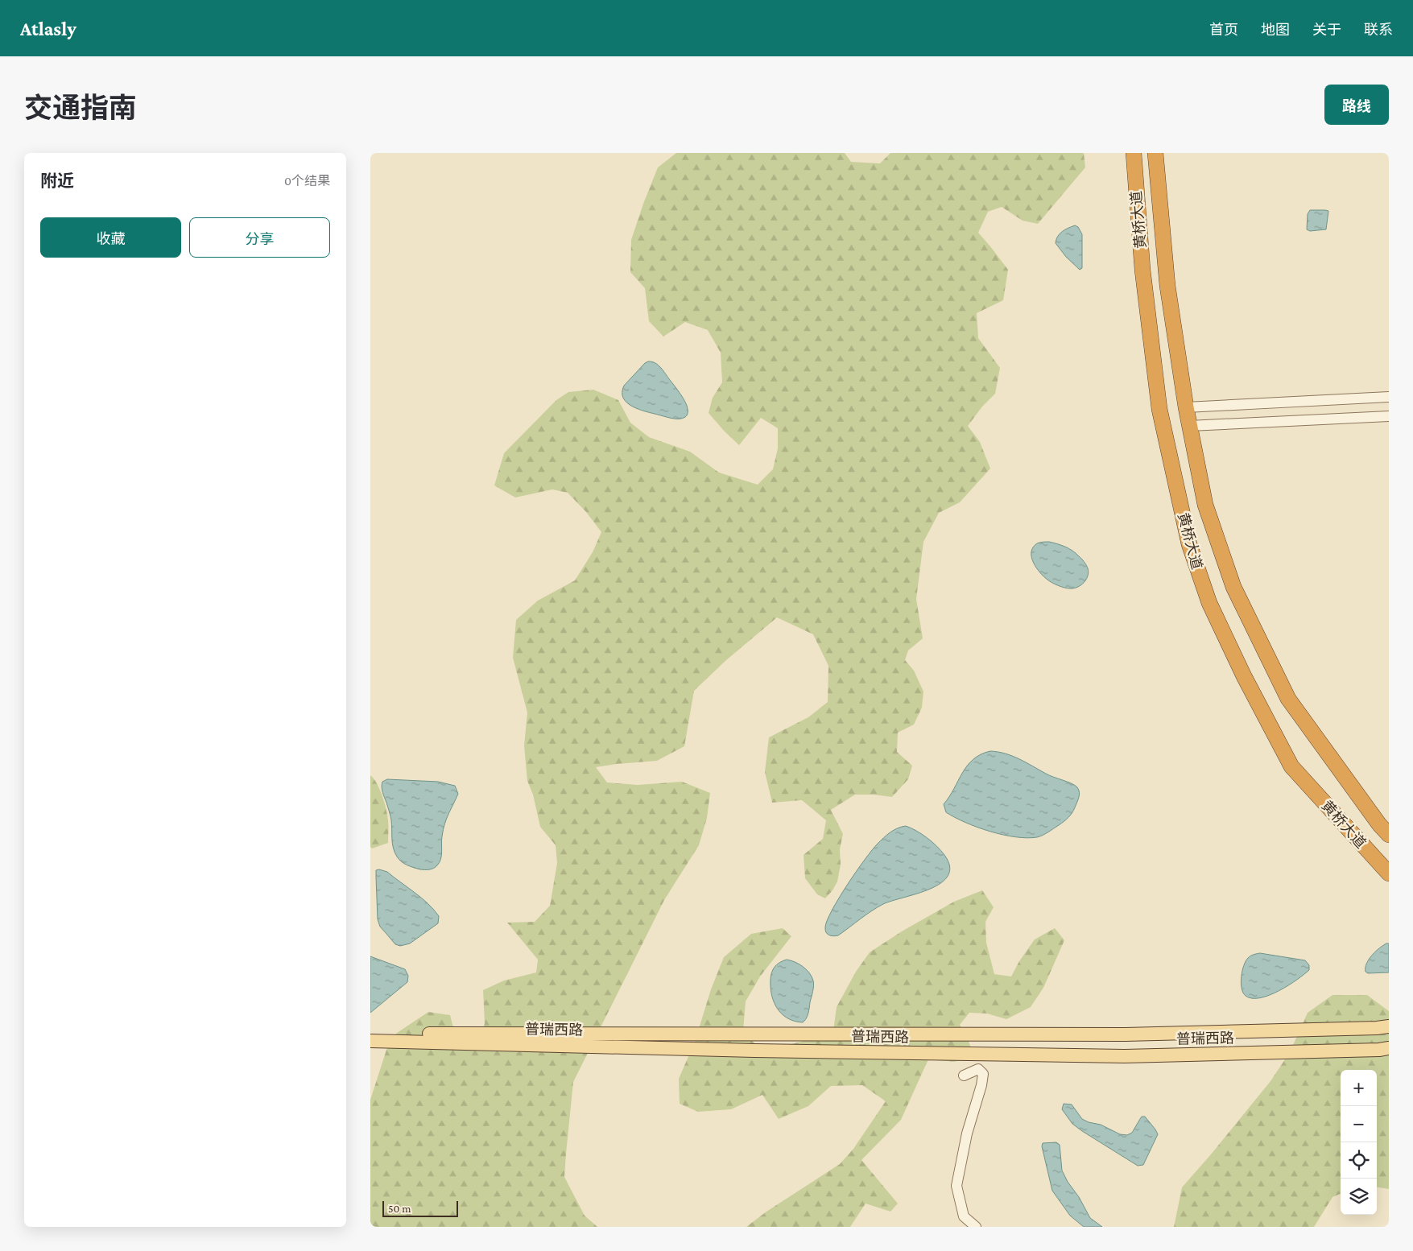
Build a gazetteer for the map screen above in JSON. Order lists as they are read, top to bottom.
{
  "streets": {
    "highway": ["黄桥大道"],
    "main road": ["普瑞西路"]
  },
  "scale_bar": "50 m",
  "page": {
    "header": "Atlasly",
    "nav": [
      "首页",
      "地图",
      "关于",
      "联系"
    ],
    "title": "交通指南",
    "buttons": [
      "路线",
      ["收藏", "分享"]
    ],
    "heading": ["附近", "0个结果"],
    "map_buttons": ["+", "−"],
    "scale": "50 m"
  }
}
